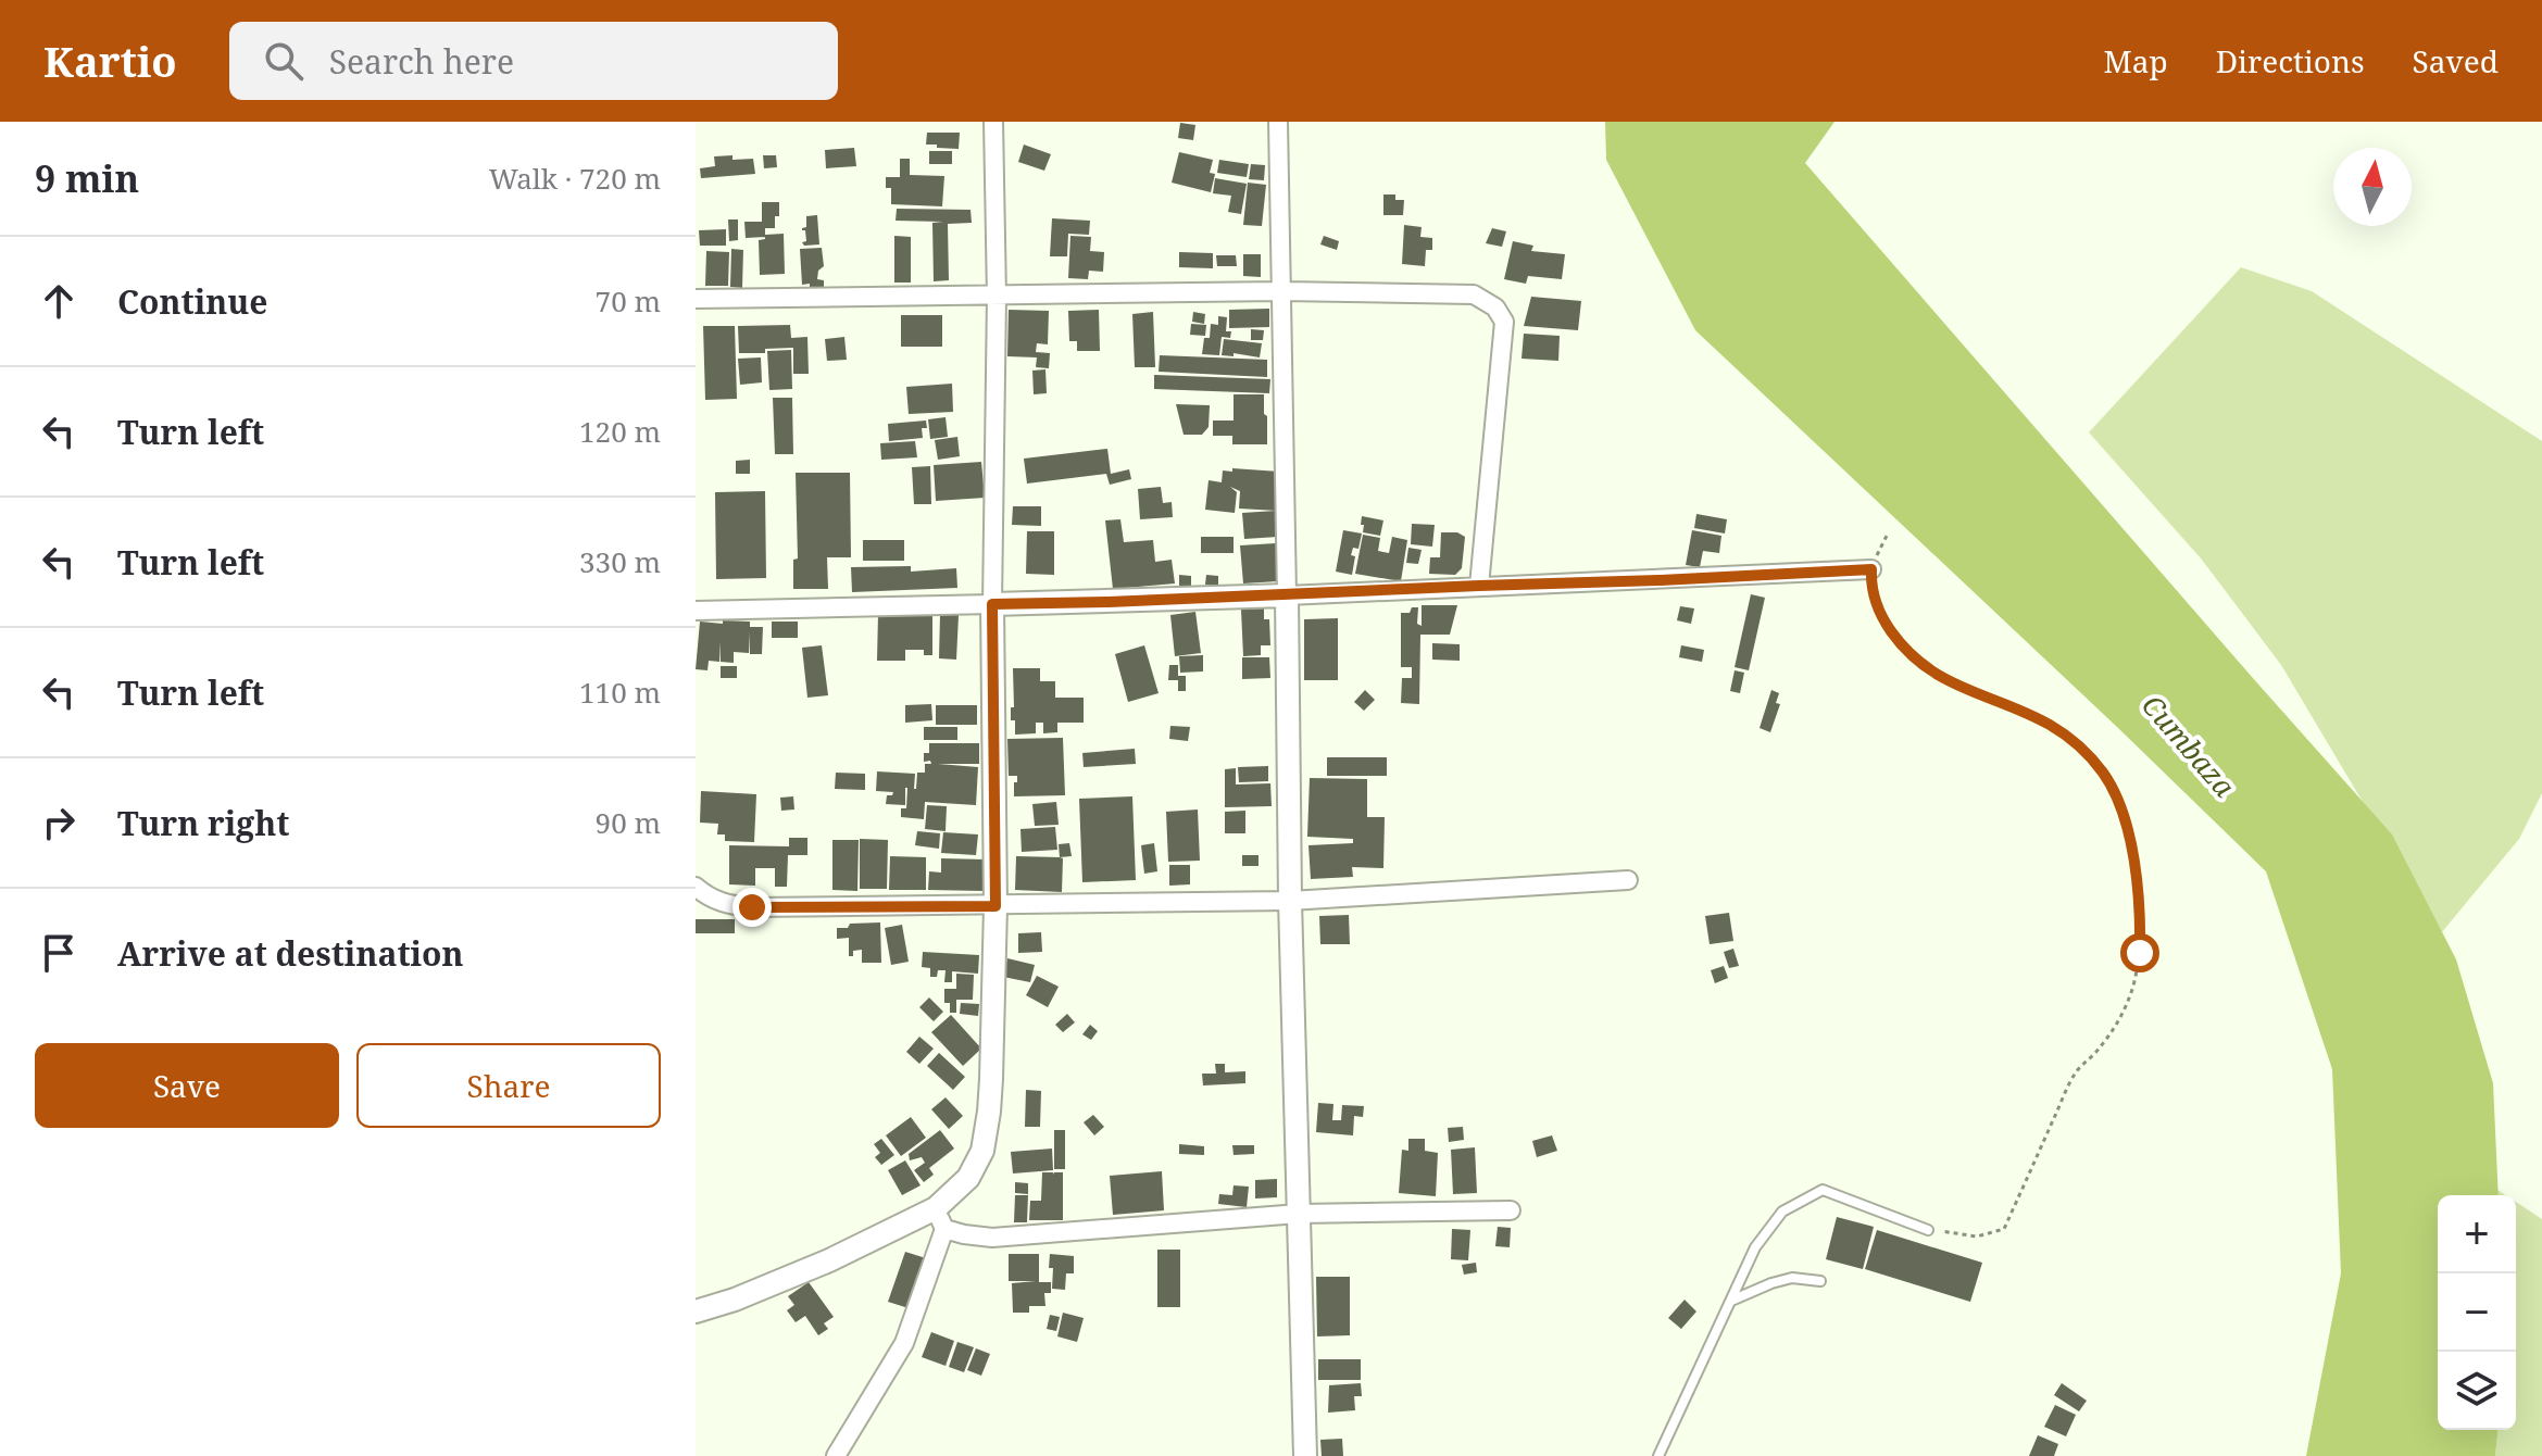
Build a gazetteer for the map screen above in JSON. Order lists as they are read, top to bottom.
{
  "water": ["Cumbaza"],
  "north": "top",
  "page": {
    "header": "Kartio",
    "search": "Search here",
    "nav": ["Map", "Directions", "Saved"],
    "heading": ["9 min", "Walk · 720 m"],
    "list": [
      ["Continue", "70 m"],
      ["Turn left", "120 m"],
      ["Turn left", "330 m"],
      ["Turn left", "110 m"],
      ["Turn right", "90 m"],
      "Arrive at destination"
    ],
    "buttons": ["Save", "Share"],
    "map_buttons": ["+", "−"]
  }
}
